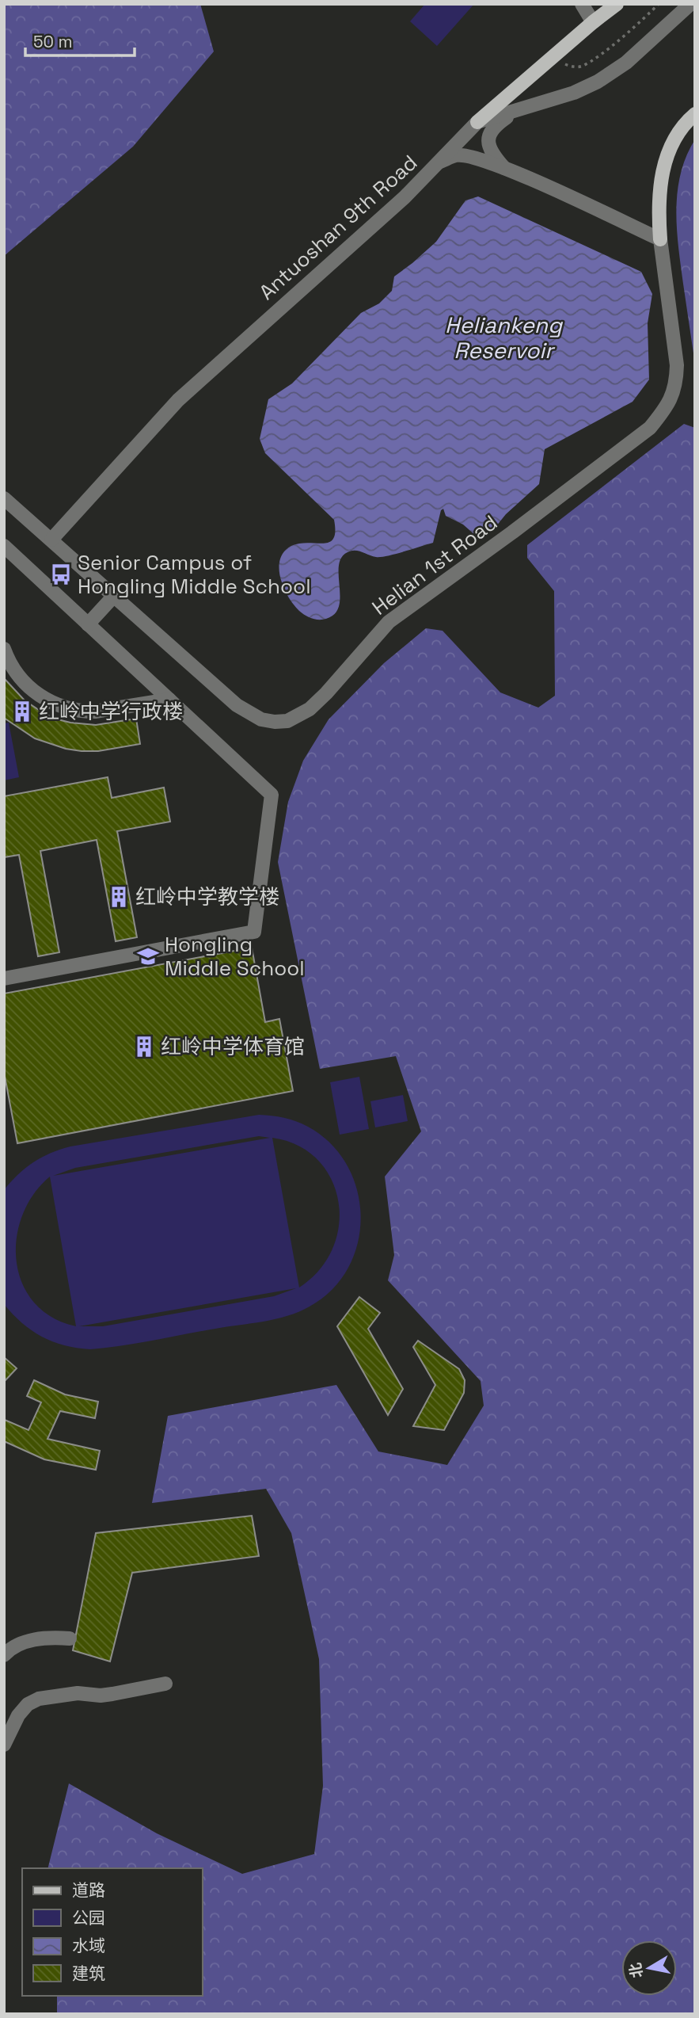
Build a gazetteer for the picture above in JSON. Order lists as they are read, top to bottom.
{
  "streets": {
    "street": ["Antuoshan 9th Road", "Helian 1st Road"]
  },
  "crossings": [
    ["Antuoshan 9th Road", "Helian 1st Road"]
  ],
  "water": ["Heliankeng Reservoir"],
  "places": {
    "bus stop": ["Senior Campus of Hongling Middle School"],
    "building": ["红岭中学行政楼", "红岭中学教学楼", "红岭中学体育馆"],
    "school or university": ["Hongling Middle School"]
  },
  "legend": [
    "道路",
    "公园",
    "水域",
    "建筑"
  ],
  "scale_bar": "50 m",
  "north": "left"
}
